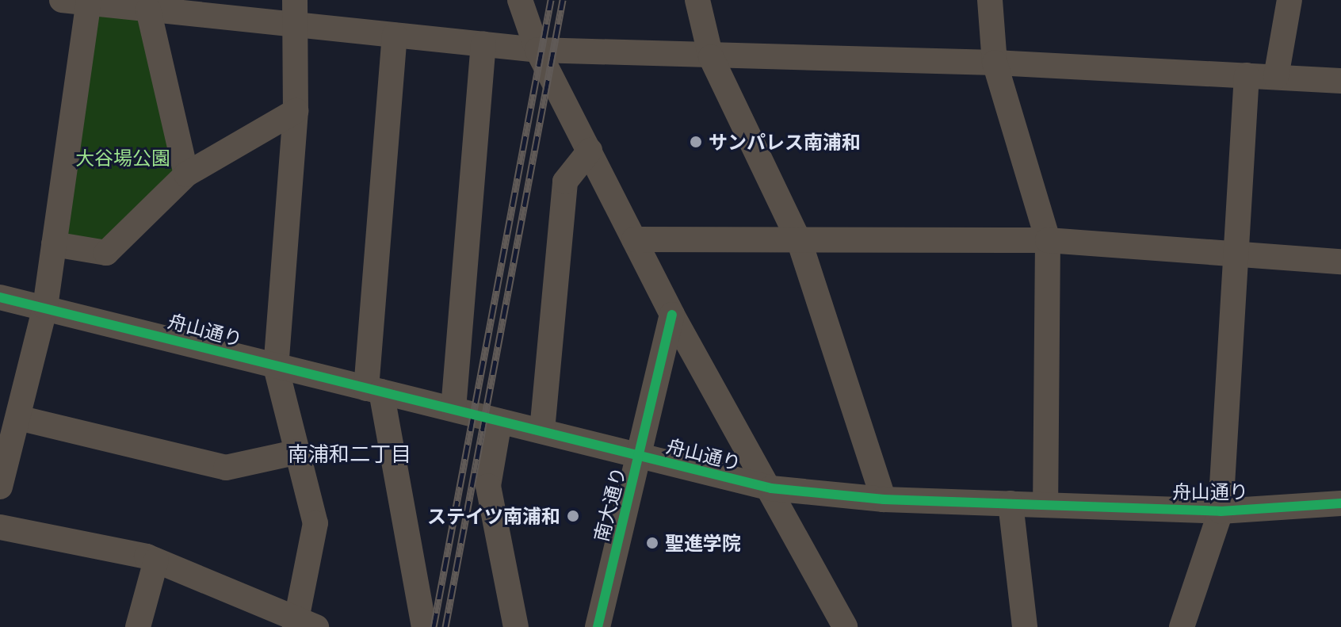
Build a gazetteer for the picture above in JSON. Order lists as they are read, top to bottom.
{
  "streets": {
    "street": ["舟山通り", "南大通り"]
  },
  "crossings": [
    ["舟山通り", "南大通り"]
  ],
  "districts": ["南浦和二丁目"],
  "parks": ["大谷場公園"],
  "places": ["サンパレス南浦和", "ステイツ南浦和", "聖進学院"]
}
